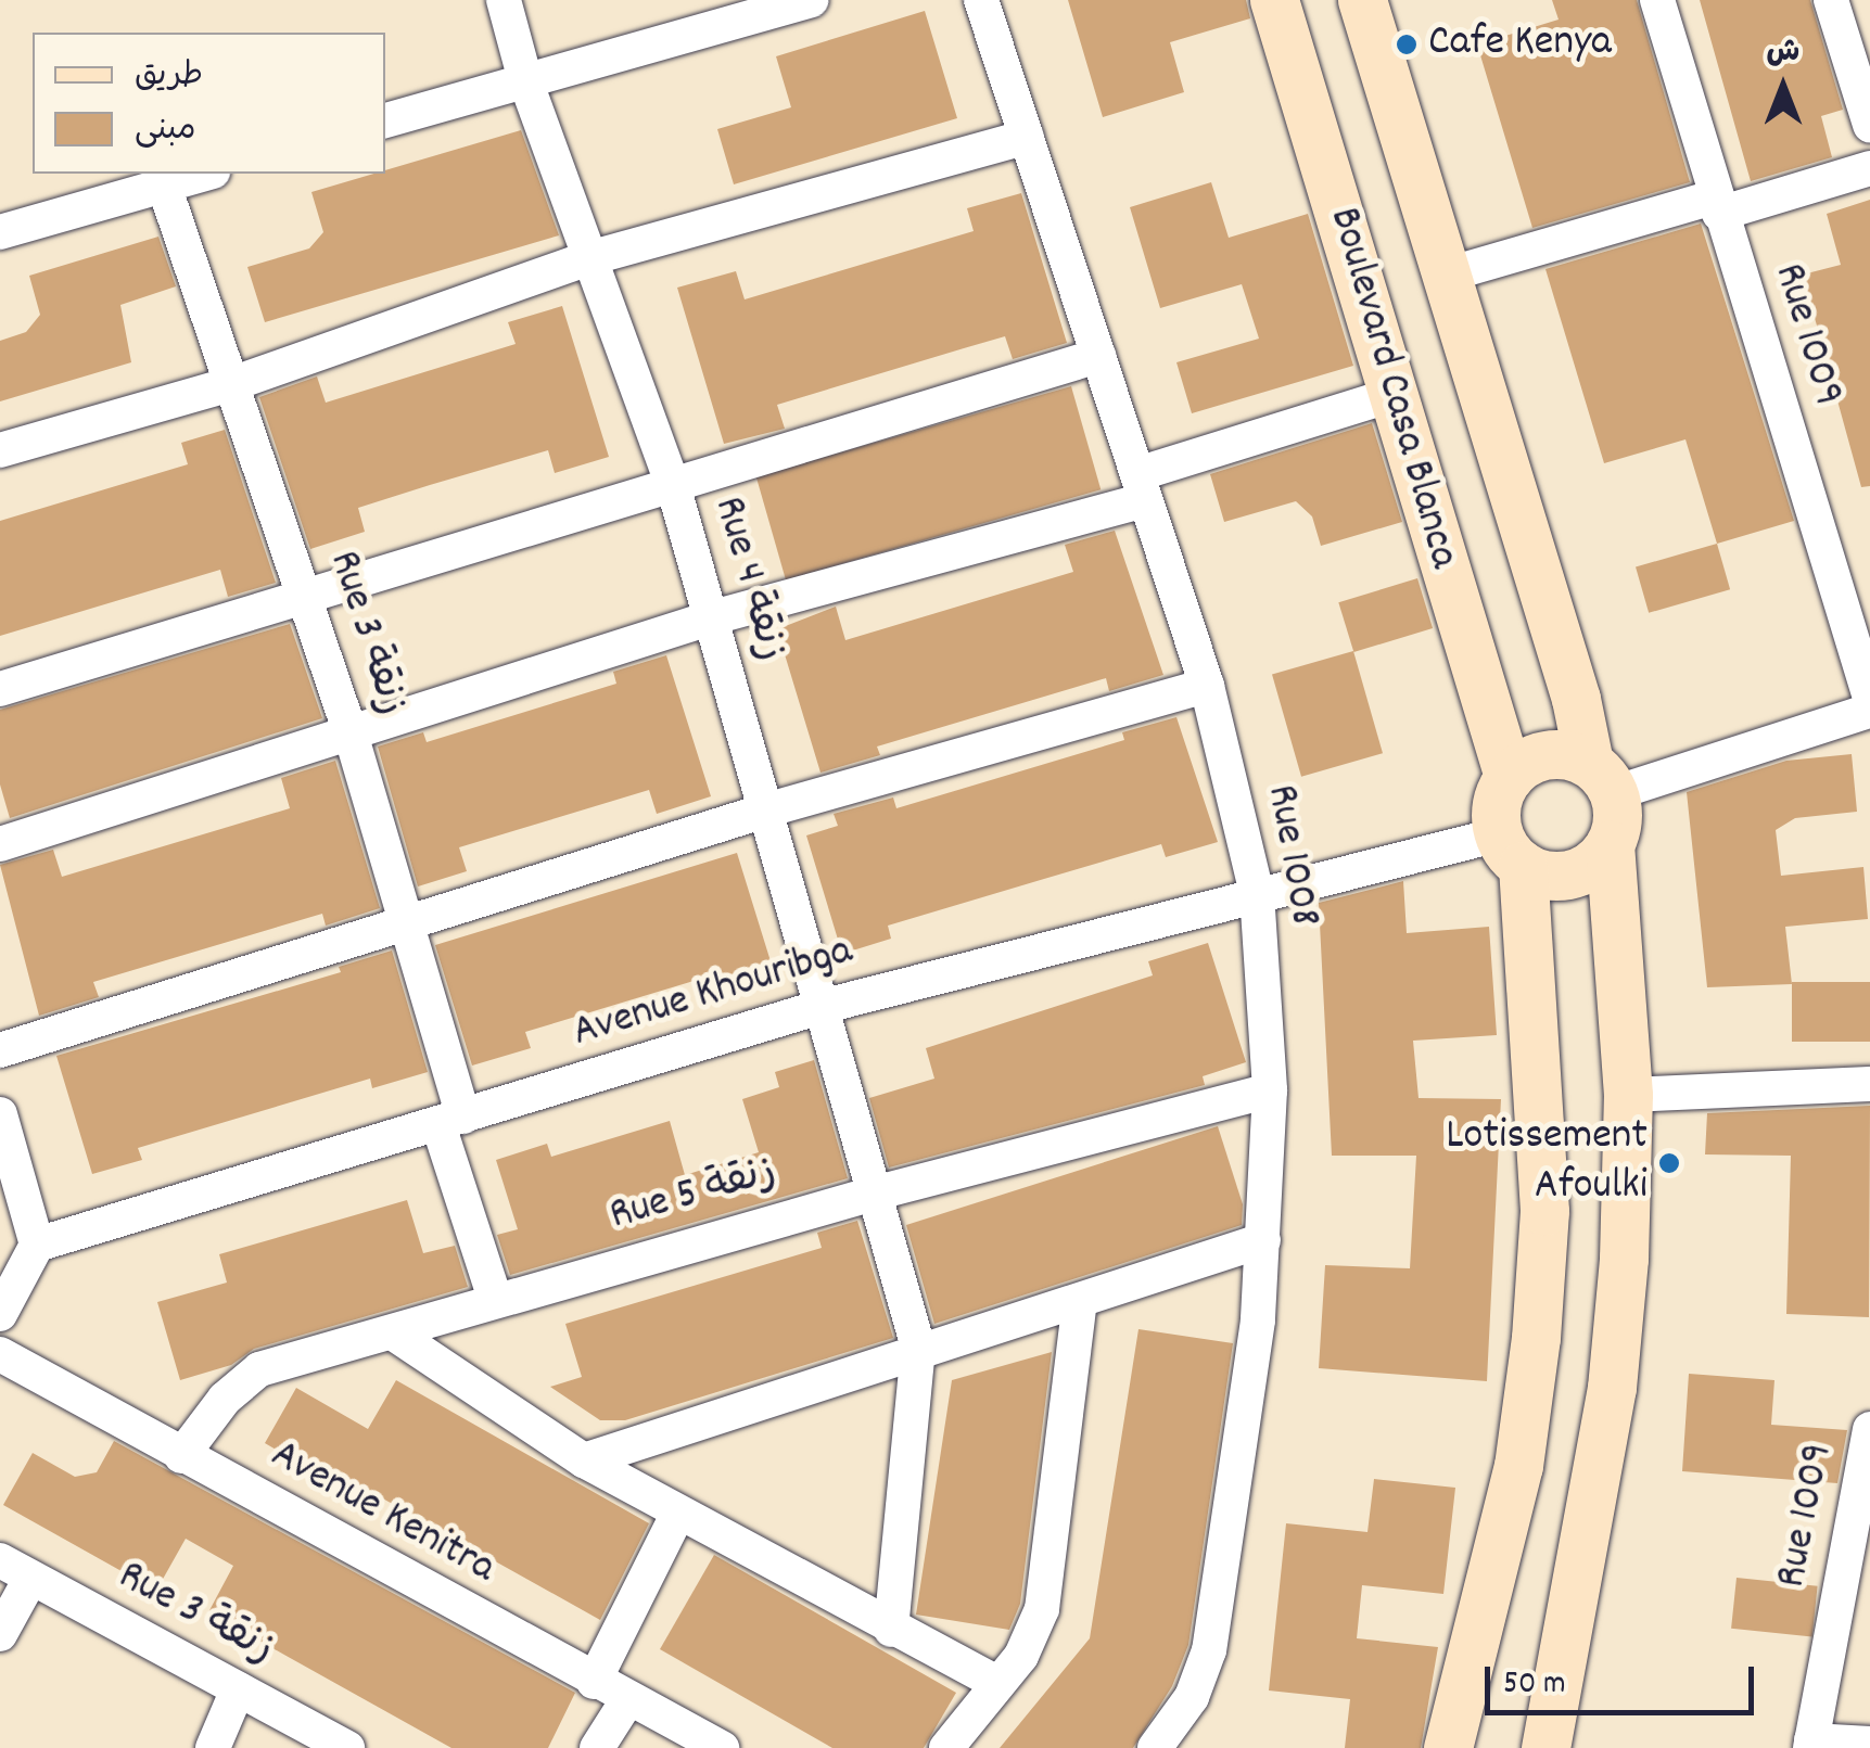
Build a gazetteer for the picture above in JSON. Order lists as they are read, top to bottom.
{
  "streets": {
    "main road": ["Boulevard Casa Blanca"],
    "street": [
      "Rue 1009",
      "Rue 4 زنقة",
      "Rue 3 زنقة",
      "Rue 1008",
      "Avenue Khouribga",
      "Rue 5 زنقة",
      "Avenue Kenitra"
    ]
  },
  "crossings": [
    ["Boulevard Casa Blanca", "Avenue Khouribga"],
    ["Rue 4 زنقة", "Avenue Khouribga"],
    ["Rue 4 زنقة", "Rue 5 زنقة"],
    ["Rue 3 زنقة", "Avenue Khouribga"],
    ["Rue 3 زنقة", "Rue 5 زنقة"],
    ["Rue 1008", "Avenue Khouribga"],
    ["Rue 1008", "Rue 5 زنقة"],
    ["Rue 5 زنقة", "Avenue Kenitra"]
  ],
  "places": ["Cafe Kenya", "Lotissement Afoulki"],
  "legend": ["طريق", "مبنى"],
  "scale_bar": "50 m",
  "north": "top"
}
